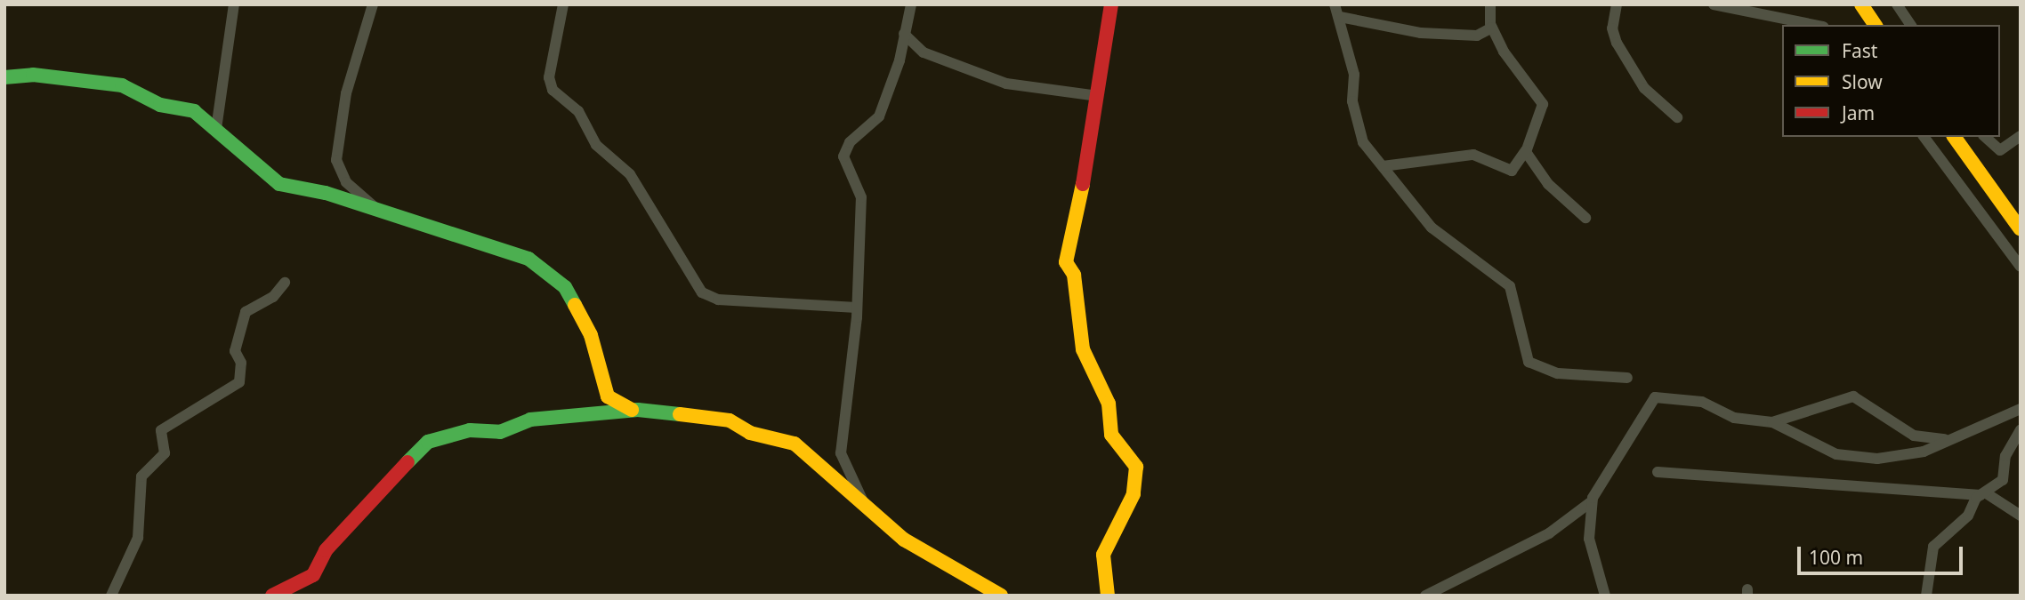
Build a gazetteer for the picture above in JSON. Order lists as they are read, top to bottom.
{
  "legend": ["Fast", "Slow", "Jam"],
  "scale_bar": "100 m"
}
